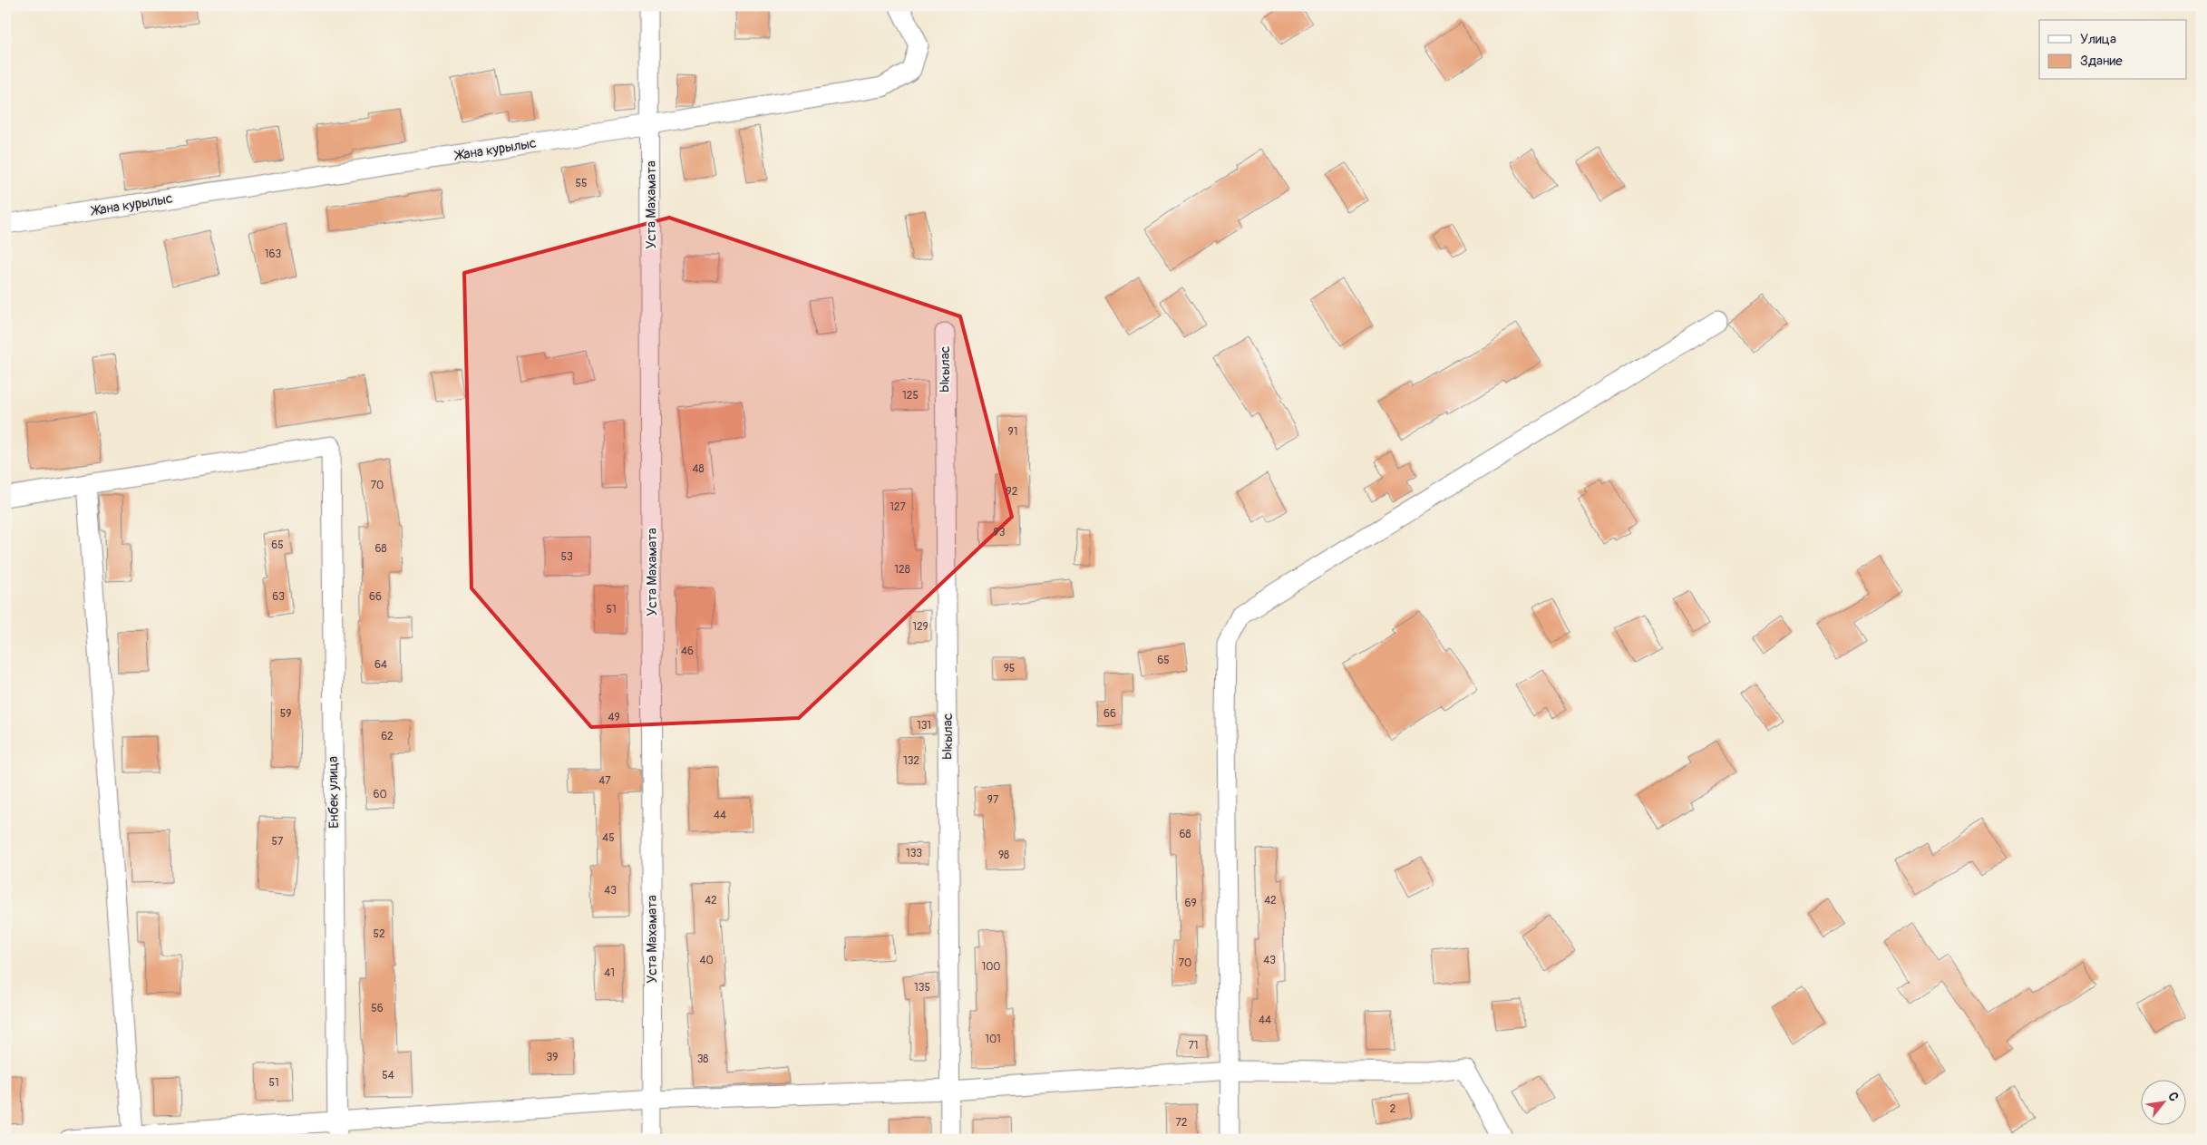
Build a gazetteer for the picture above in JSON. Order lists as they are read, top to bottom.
{
  "streets": {
    "street": [
      "Жана курылыс",
      "Уста Махамата",
      "Ыкылас",
      "Енбек улица"
    ]
  },
  "crossings": [
    ["Жана курылыс", "Уста Махамата"]
  ],
  "house_numbers": [
    "55",
    "163",
    "125",
    "91",
    "48",
    "70",
    "92",
    "127",
    "93",
    "65",
    "68",
    "53",
    "128",
    "63",
    "66",
    "51",
    "129",
    "46",
    "65",
    "64",
    "95",
    "59",
    "66",
    "49",
    "131",
    "62",
    "132",
    "47",
    "60",
    "97",
    "44",
    "68",
    "45",
    "57",
    "133",
    "98",
    "43",
    "42",
    "42",
    "69",
    "52",
    "40",
    "43",
    "70",
    "100",
    "41",
    "135",
    "56",
    "44",
    "101",
    "71",
    "39",
    "38",
    "54",
    "51",
    "2",
    "72"
  ],
  "legend": ["Улица", "Здание"],
  "north": "top right"
}
